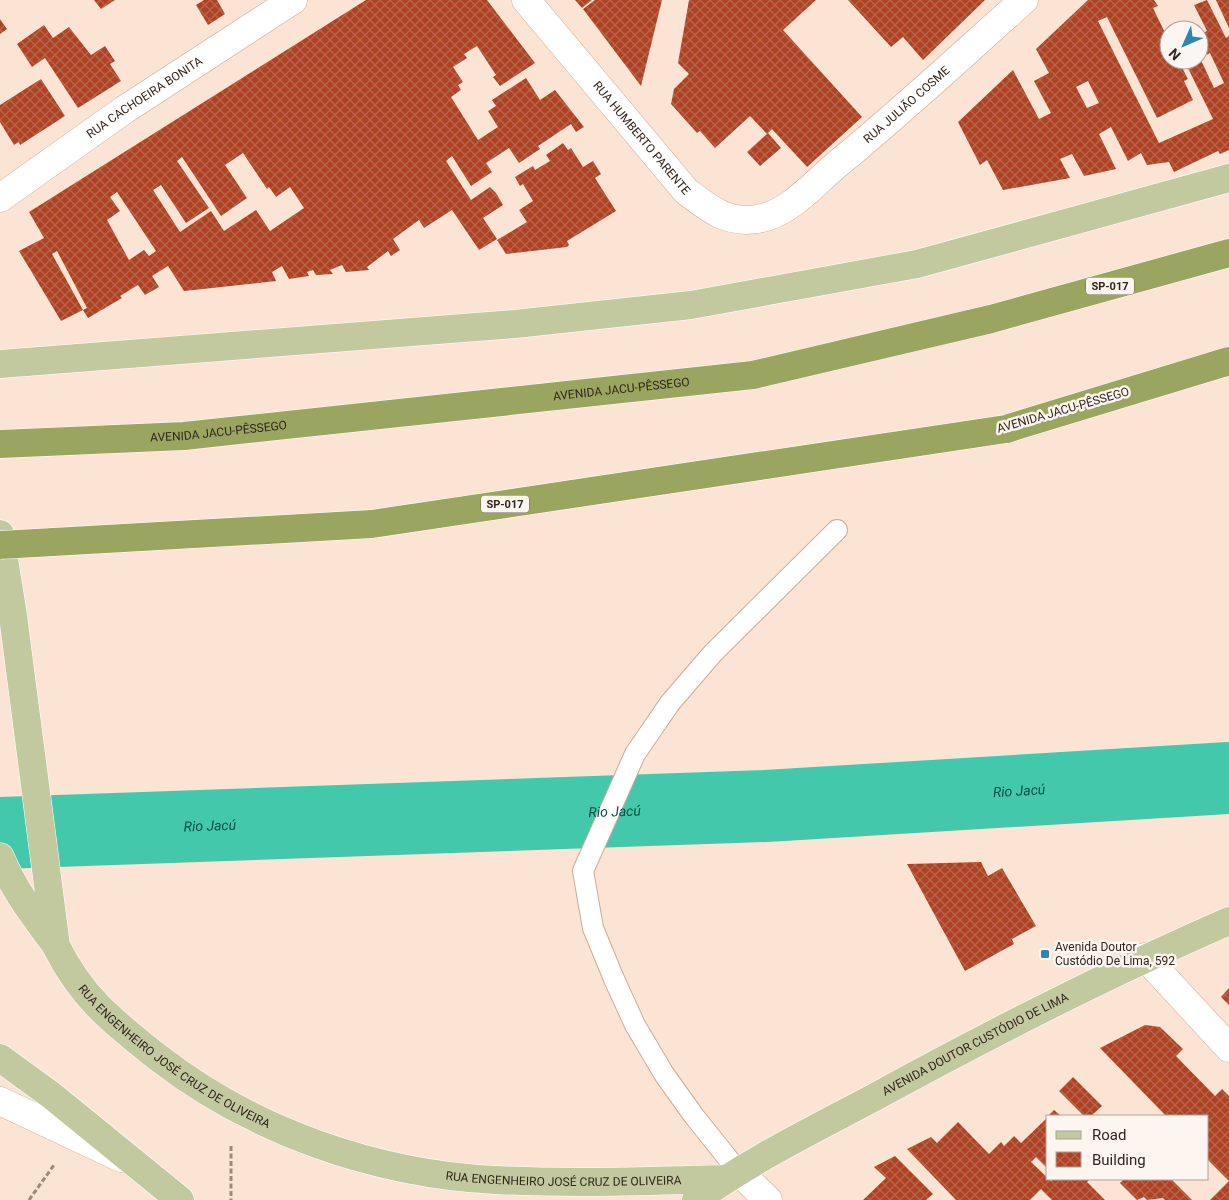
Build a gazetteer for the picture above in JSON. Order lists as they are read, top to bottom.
{
  "streets": {
    "highway": ["SP-017", "AVENIDA JACU-PÊSSEGO"],
    "main road": ["AVENIDA DOUTOR CUSTÓDIO DE LIMA", "RUA ENGENHEIRO JOSÉ CRUZ DE OLIVEIRA"],
    "street": ["RUA CACHOEIRA BONITA", "RUA JULIÃO COSME", "RUA HUMBERTO PARENTE"]
  },
  "crossings": [
    ["RUA JULIÃO COSME", "RUA HUMBERTO PARENTE"],
    ["AVENIDA DOUTOR CUSTÓDIO DE LIMA", "RUA ENGENHEIRO JOSÉ CRUZ DE OLIVEIRA"]
  ],
  "water": ["Rio Jacú"],
  "places": {
    "transit": ["Avenida Doutor Custódio De Lima, 592"]
  },
  "legend": ["Road", "Building"],
  "north": "bottom left"
}
